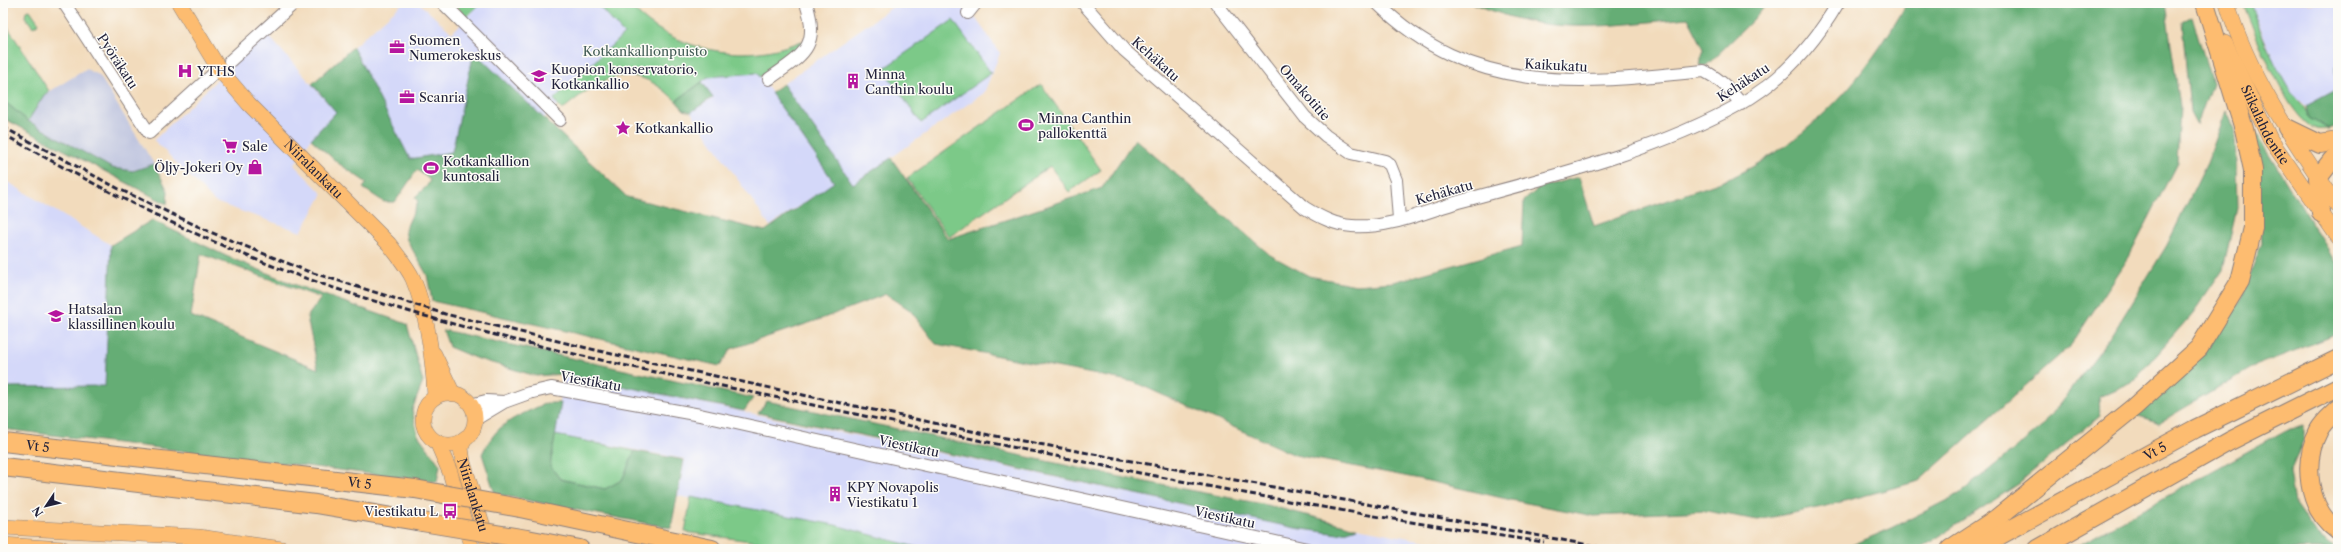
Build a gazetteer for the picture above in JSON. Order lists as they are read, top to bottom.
{
  "streets": {
    "highway": ["Vt 5"],
    "main road": ["Siikalahdentie", "Niiralankatu"],
    "street": [
      "Kehäkatu",
      "Pyöräkatu",
      "Kaikukatu",
      "Omakotitie",
      "Viestikatu"
    ]
  },
  "crossings": [
    ["Kehäkatu", "Kaikukatu"],
    ["Kehäkatu", "Omakotitie"],
    ["Pyöräkatu", "Niiralankatu"],
    ["Niiralankatu", "Viestikatu"]
  ],
  "parks": ["Kotkankallionpuisto"],
  "places": {
    "office": ["Suomen Numerokeskus", "Scanria"],
    "hospital": ["YTHS"],
    "school or university": ["Kuopion konservatorio, Kotkankallio", "Hatsalan klassillinen koulu"],
    "building": ["Minna Canthin koulu", "KPY Novapolis Viestikatu 1"],
    "sports": ["Minna Canthin pallokenttä", "Kotkankallion kuntosali"],
    "place": ["Kotkankallio"],
    "supermarket": ["Sale"],
    "shop": ["Öljy-Jokeri Oy"],
    "bus stop": ["Viestikatu L"]
  },
  "north": "bottom left"
}
